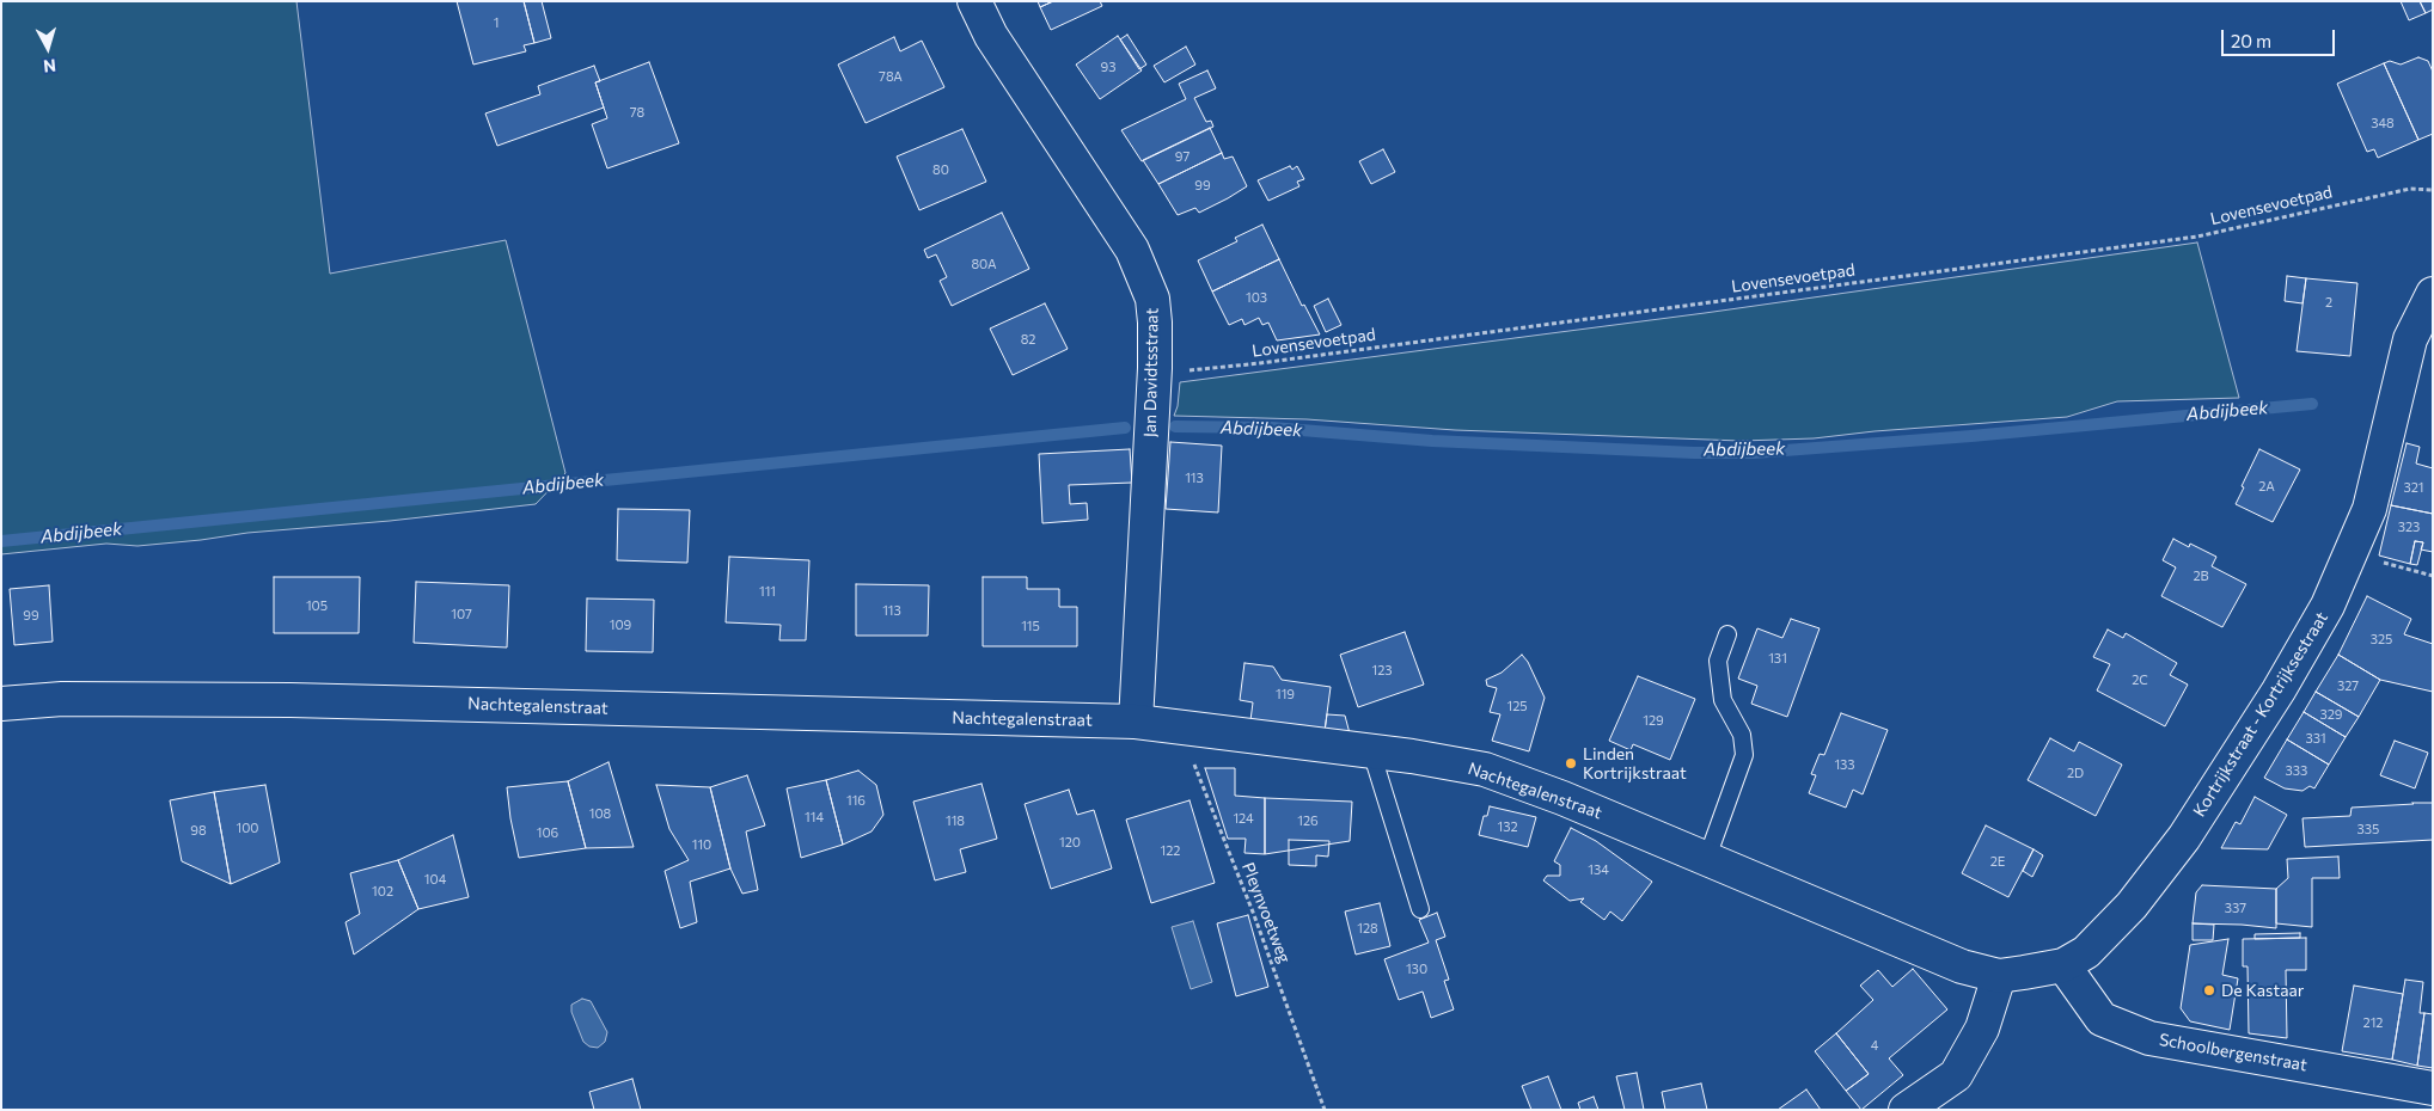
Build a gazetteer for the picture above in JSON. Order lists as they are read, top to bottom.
{
  "streets": {
    "street": [
      "Jan Davidtsstraat",
      "Nachtegalenstraat",
      "Kortrijkstraat - Kortrijksestraat",
      "Schoolbergenstraat"
    ],
    "path": ["Lovensevoetpad", "Pleynvoetweg"]
  },
  "crossings": [
    ["Lovensevoetpad", "Jan Davidtsstraat"],
    ["Jan Davidtsstraat", "Nachtegalenstraat"],
    ["Nachtegalenstraat", "Kortrijkstraat - Kortrijksestraat"],
    ["Nachtegalenstraat", "Pleynvoetweg"],
    ["Kortrijkstraat - Kortrijksestraat", "Schoolbergenstraat"]
  ],
  "water": ["Abdijbeek"],
  "places": ["Linden Kortrijkstraat", "De Kastaar"],
  "house_numbers": [
    "1",
    "93",
    "78A",
    "78",
    "348",
    "97",
    "80",
    "99",
    "80A",
    "103",
    "2",
    "82",
    "113",
    "2A",
    "321",
    "323",
    "2B",
    "111",
    "105",
    "113",
    "107",
    "99",
    "109",
    "115",
    "325",
    "131",
    "123",
    "2C",
    "327",
    "119",
    "125",
    "329",
    "129",
    "331",
    "133",
    "333",
    "2D",
    "116",
    "108",
    "114",
    "124",
    "118",
    "126",
    "132",
    "100",
    "335",
    "98",
    "106",
    "120",
    "110",
    "122",
    "2E",
    "134",
    "104",
    "102",
    "337",
    "128",
    "130",
    "212",
    "4"
  ],
  "scale_bar": "20 m",
  "north": "bottom"
}
